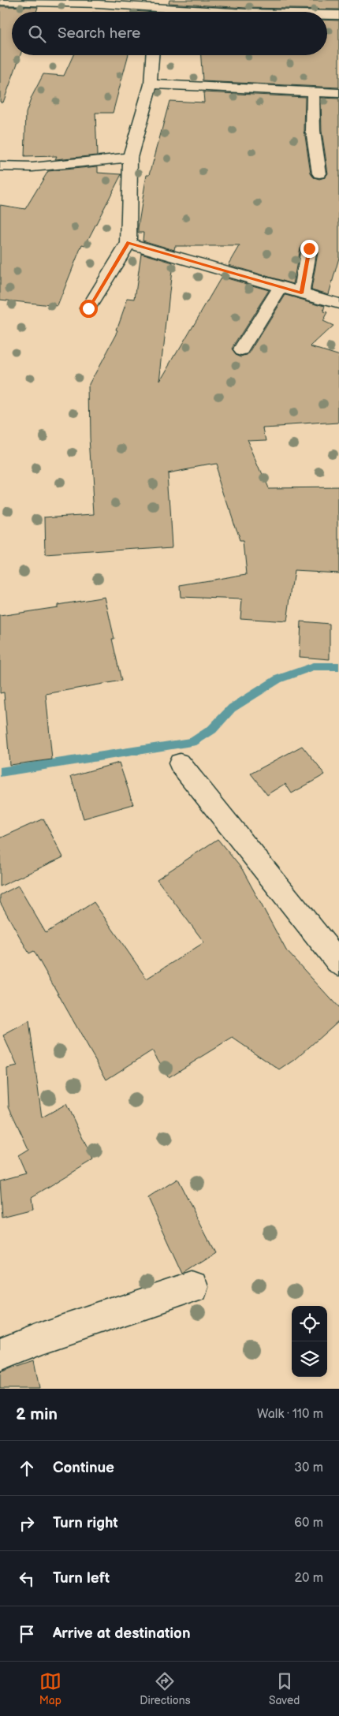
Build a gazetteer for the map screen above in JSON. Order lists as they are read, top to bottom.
{
  "page": {
    "search": "Search here",
    "heading": ["2 min", "Walk · 110 m"],
    "list": [
      ["Continue", "30 m"],
      ["Turn right", "60 m"],
      ["Turn left", "20 m"],
      "Arrive at destination"
    ],
    "nav": ["Map", "Directions", "Saved"]
  }
}
